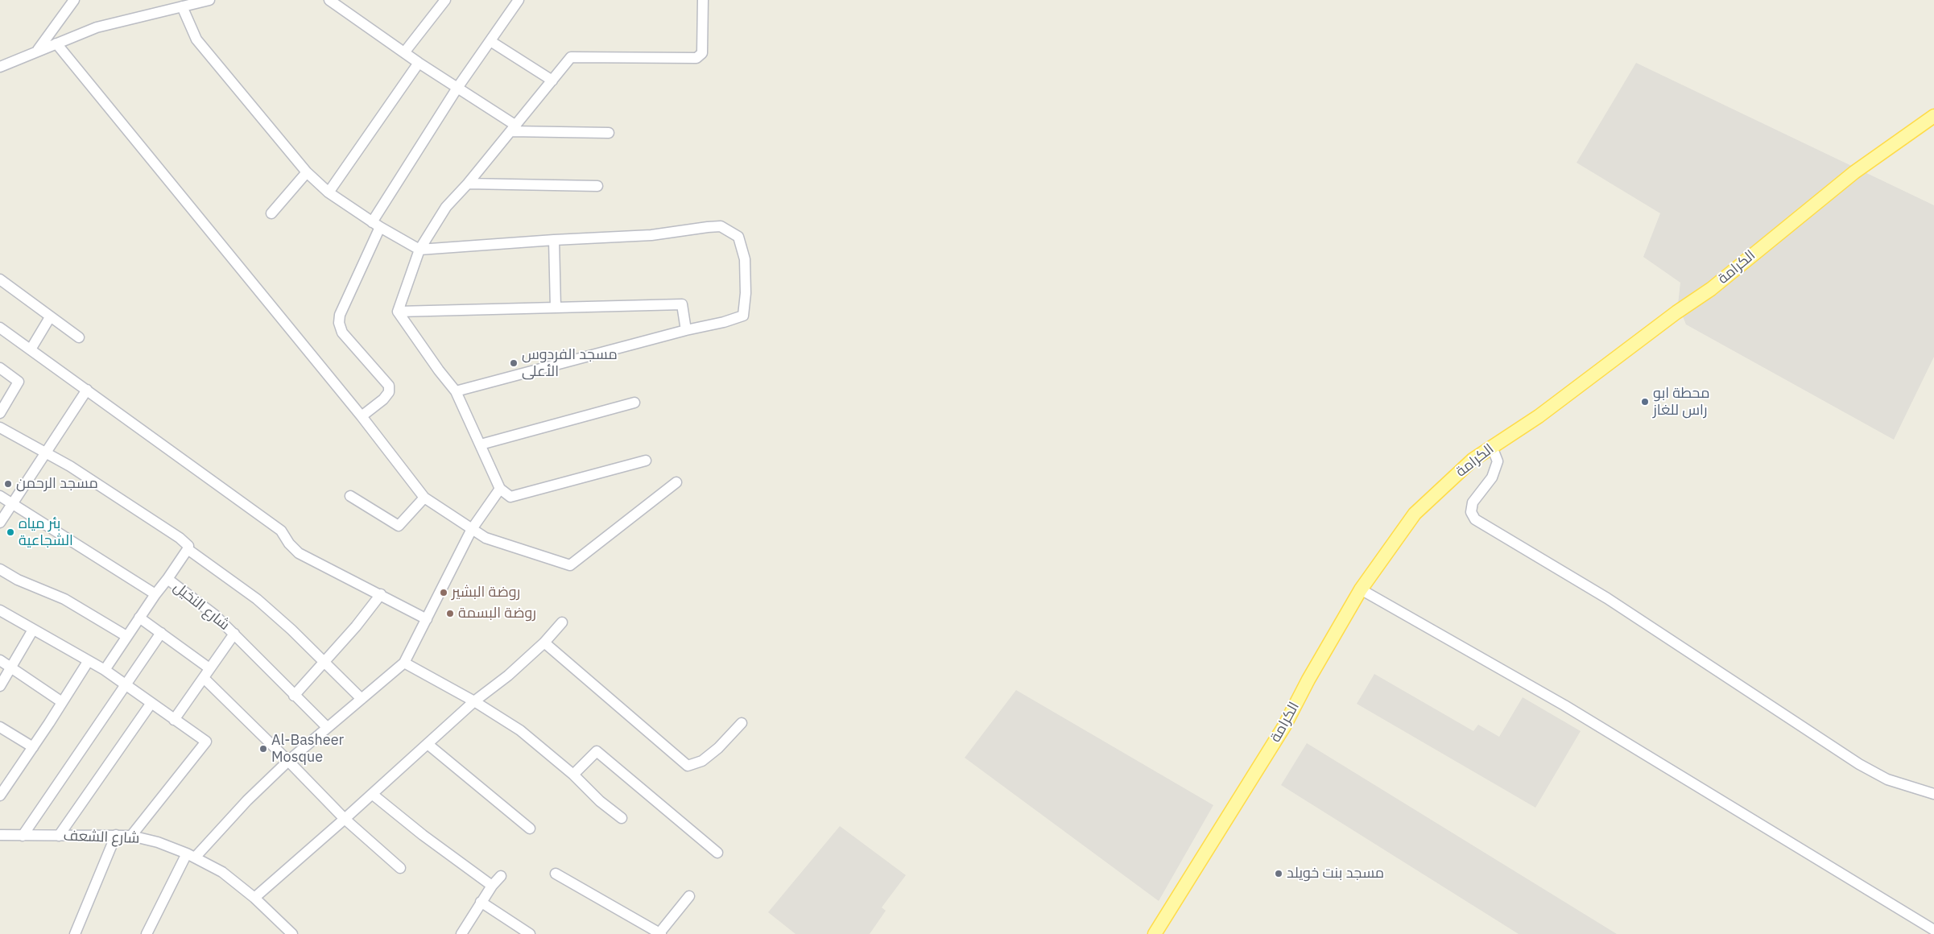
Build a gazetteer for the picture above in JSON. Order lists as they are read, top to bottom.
{
  "streets": {
    "main road": ["الكرامة"],
    "street": ["شارع النخيل", "شارع الشعف"]
  },
  "places": [
    "مسجد الفردوس الأعلى",
    "محطة ابو راس للغاز",
    "مسجد الرحمن",
    "بئر مياه الشجاعية",
    "روضة البشير",
    "روضة البسمة",
    "Al-Basheer Mosque",
    "مسجد بنت خويلد"
  ]
}
